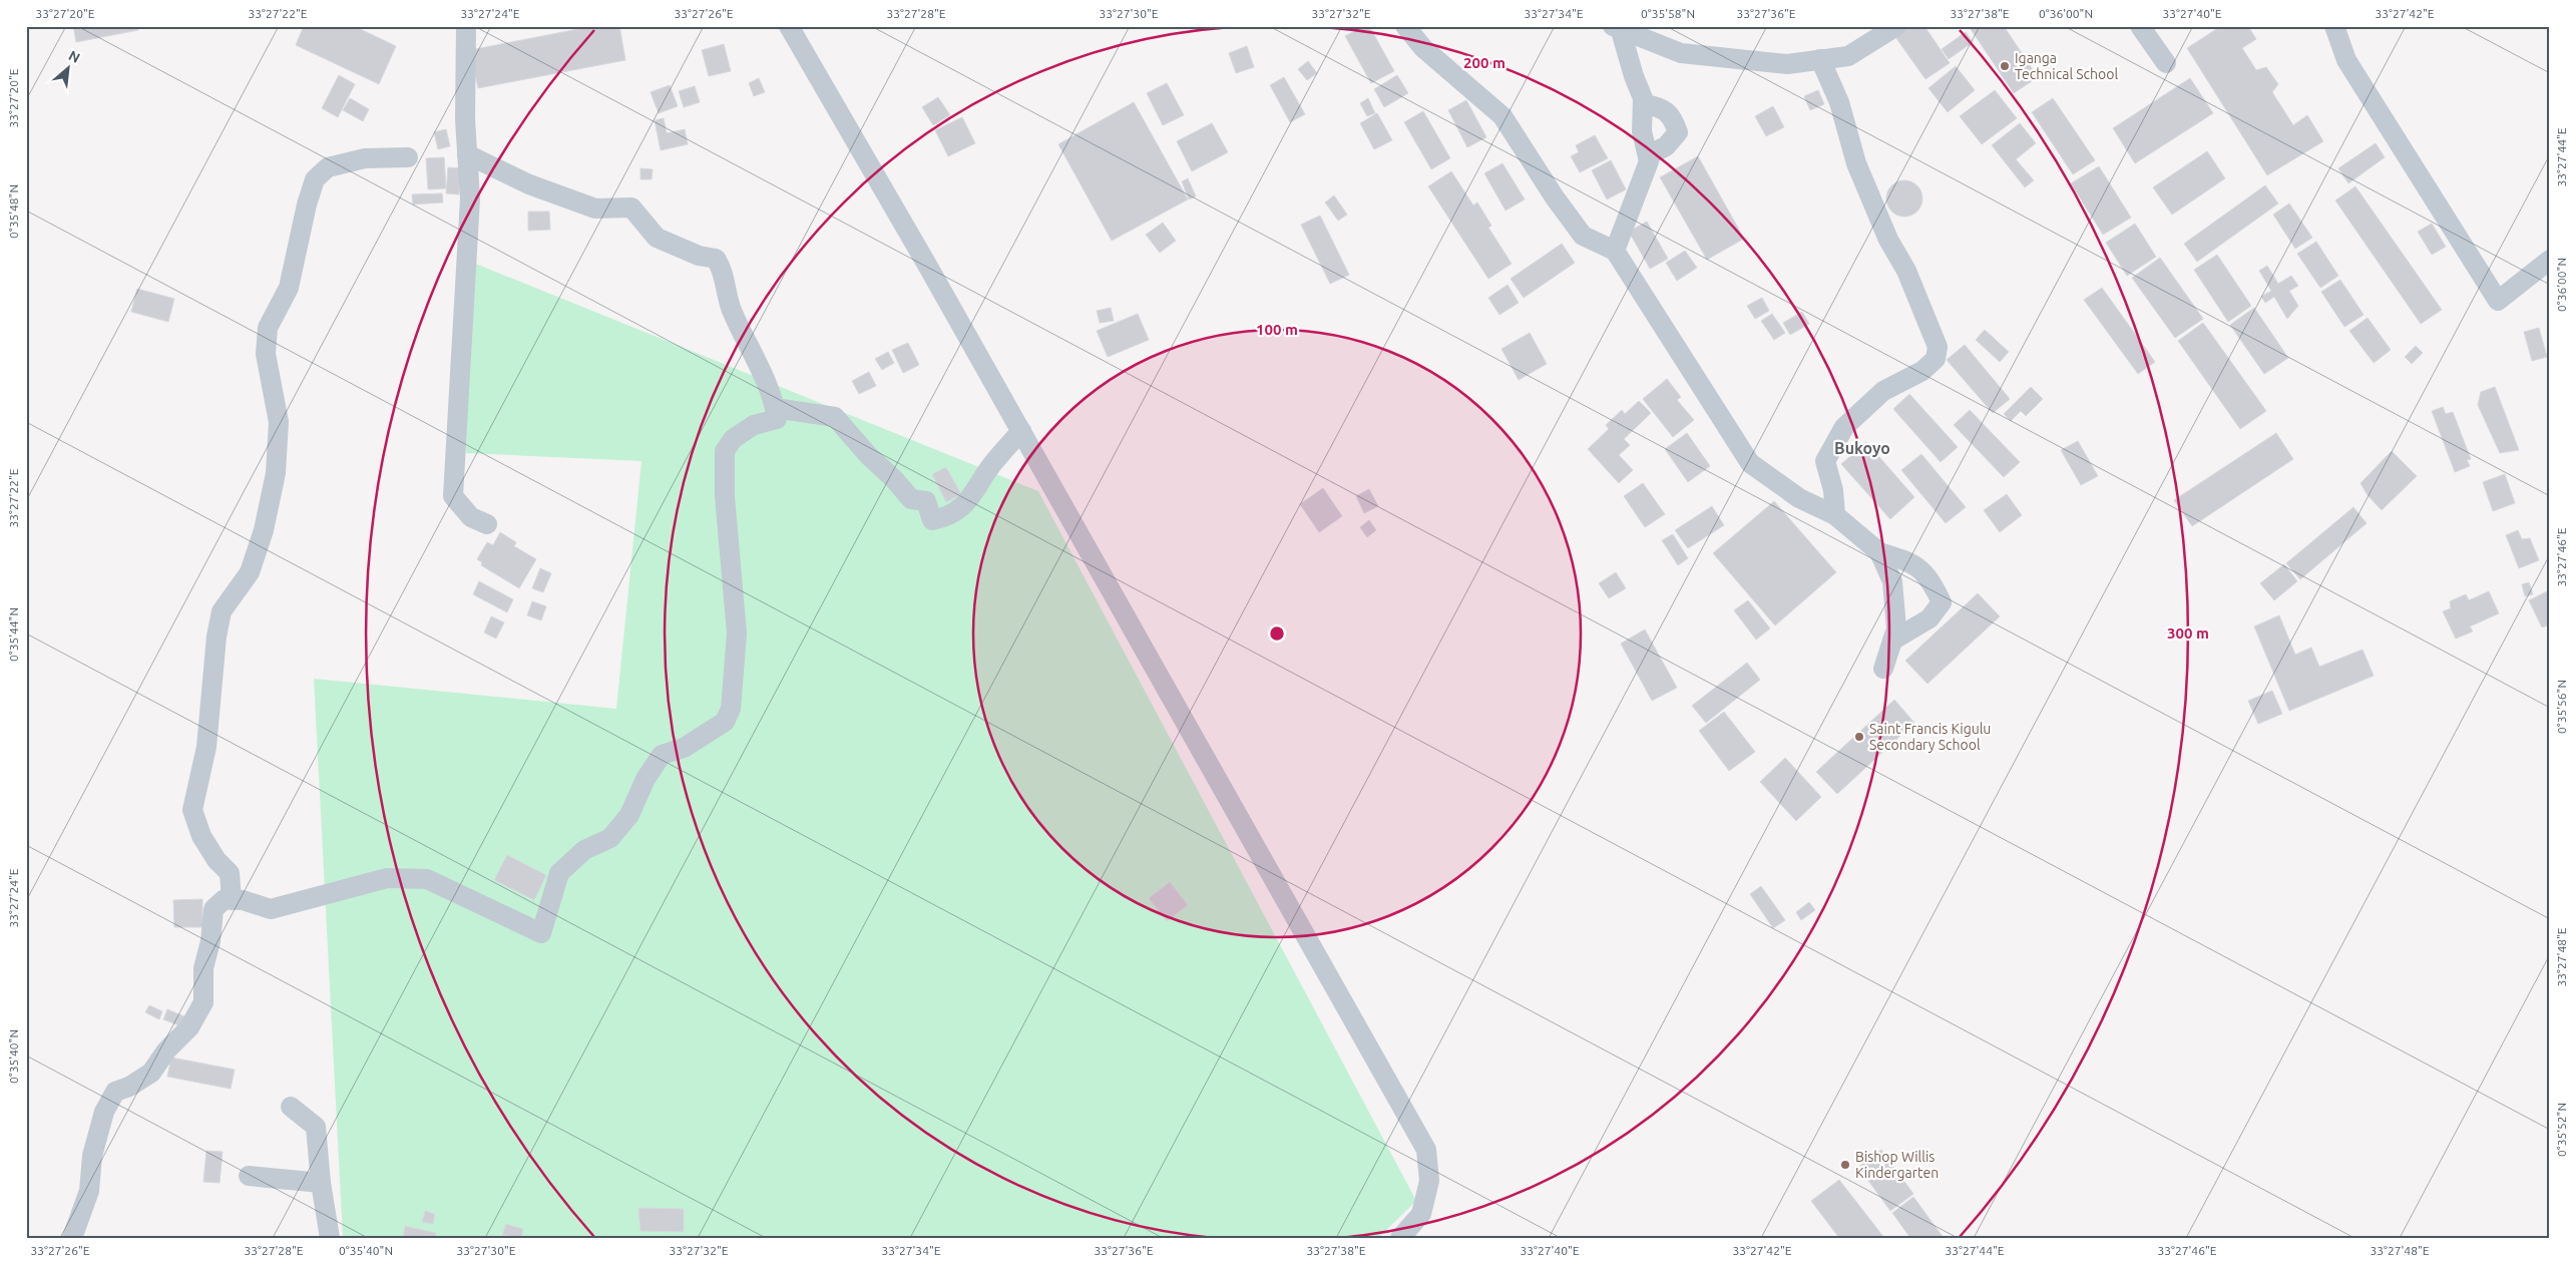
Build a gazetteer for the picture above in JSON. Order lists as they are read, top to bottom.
{
  "districts": ["Bukoyo"],
  "places": ["Iganga Technical School", "Saint Francis Kigulu Secondary School", "Bishop Willis Kindergarten"],
  "north": "top right",
  "coordinates": [
    "33°27'20\"E",
    "33°27'22\"E",
    "33°27'24\"E",
    "33°27'26\"E",
    "33°27'28\"E",
    "33°27'30\"E",
    "33°27'32\"E",
    "33°27'34\"E",
    "0°35'58\"N",
    "33°27'36\"E",
    "33°27'38\"E",
    "0°36'00\"N",
    "33°27'40\"E",
    "33°27'42\"E",
    "33°27'44\"E",
    "0°35'48\"N",
    "33°27'46\"E",
    "0°35'44\"N",
    "0°35'56\"N",
    "33°27'48\"E",
    "0°35'40\"N",
    "0°35'52\"N"
  ],
  "rings": ["200 m", "100 m", "300 m"]
}
